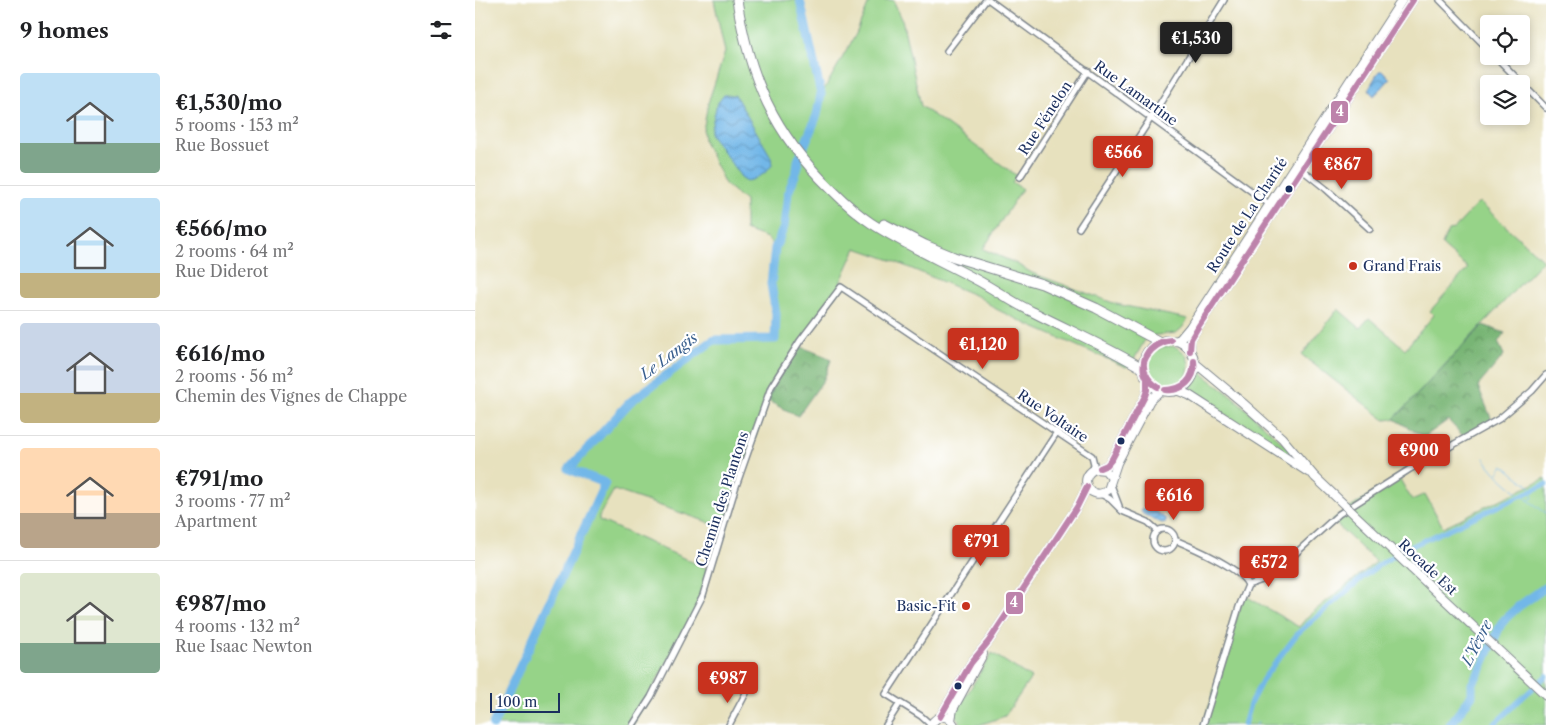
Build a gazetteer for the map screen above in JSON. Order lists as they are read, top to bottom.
{
  "streets": {
    "main road": ["Route de La Charité", "Rocade Est"],
    "street": [
      "Rue Lamartine",
      "Rue Fénelon",
      "Rue Voltaire",
      "Chemin des Plantons"
    ]
  },
  "crossings": [
    ["Rue Lamartine", "Rue Fénelon"],
    ["Rue Lamartine", "Route de La Charité"],
    ["Route de La Charité", "Rocade Est"],
    ["Rue Voltaire", "Chemin des Plantons"]
  ],
  "water": ["Le Langis", "L'Yèvre"],
  "places": ["Grand Frais", "Basic-Fit"],
  "lines": ["transit line 4"],
  "scale_bar": "100 m",
  "page": {
    "heading": "9 homes",
    "price": [
      "€1,530",
      "€566",
      "€867",
      "€1,120",
      "€900",
      "€616",
      "€791",
      "€572",
      "€987"
    ],
    "list": [
      {
        "name": "€1,530/mo",
        "note": "5 rooms · 153 m² · Rue Bossuet"
      },
      {
        "name": "€566/mo",
        "note": "2 rooms · 64 m² · Rue Diderot"
      },
      {
        "name": "€616/mo",
        "note": "2 rooms · 56 m² · Chemin des Vignes de Chappe"
      },
      {
        "name": "€791/mo",
        "note": "3 rooms · 77 m² · Apartment"
      },
      {
        "name": "€987/mo",
        "note": "4 rooms · 132 m² · Rue Isaac Newton"
      }
    ],
    "scale": "100 m"
  }
}
